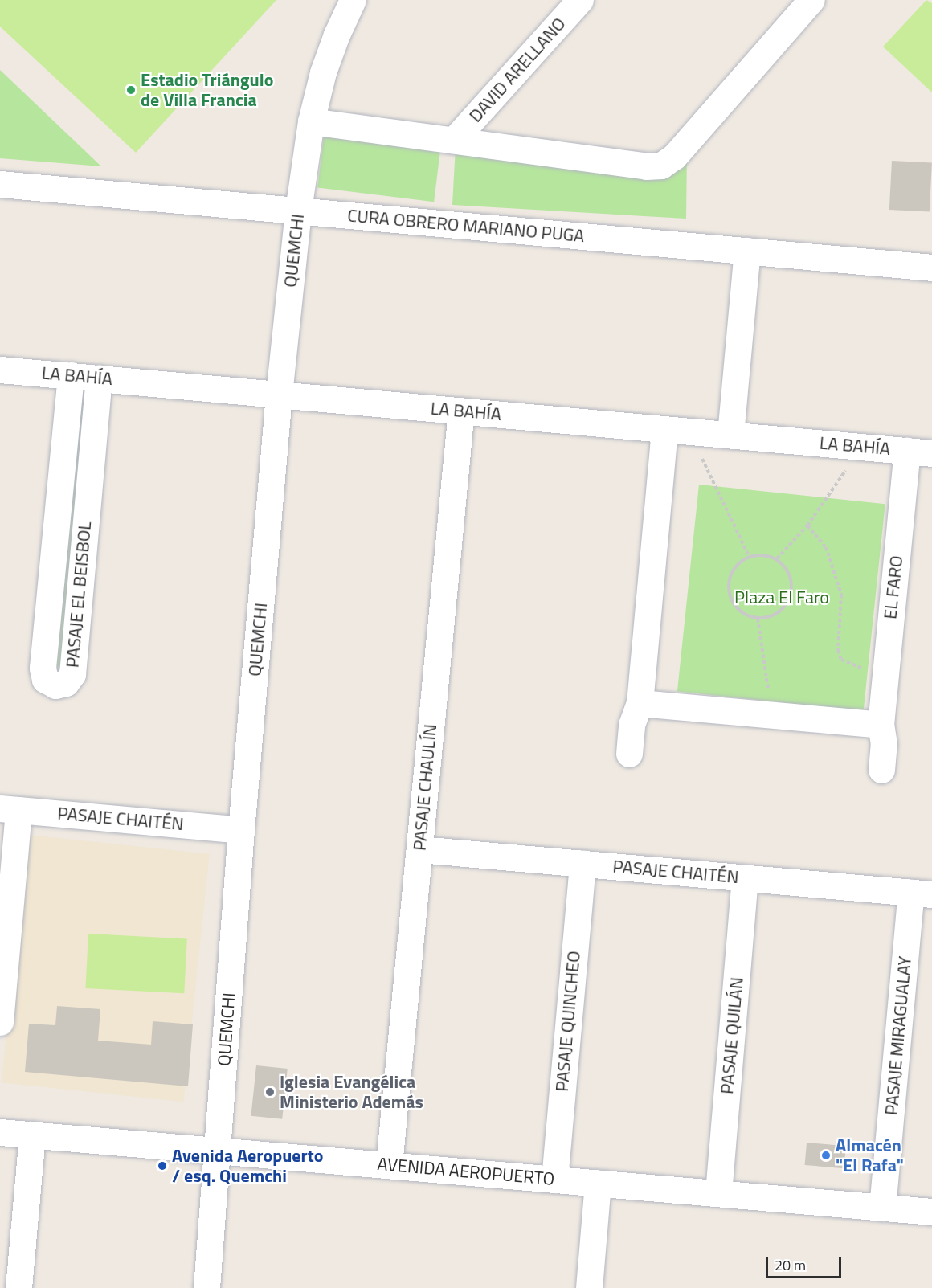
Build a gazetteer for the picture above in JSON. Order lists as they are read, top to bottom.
{
  "streets": {
    "street": [
      "DAVID ARELLANO",
      "CURA OBRERO MARIANO PUGA",
      "QUEMCHI",
      "LA BAHÍA",
      "EL FARO",
      "PASAJE EL BEISBOL",
      "PASAJE CHAULÍN",
      "PASAJE CHAITÉN",
      "PASAJE QUINCHEO",
      "PASAJE QUILÁN",
      "PASAJE MIRAGUALAY",
      "AVENIDA AEROPUERTO"
    ]
  },
  "crossings": [
    ["CURA OBRERO MARIANO PUGA", "QUEMCHI"],
    ["QUEMCHI", "LA BAHÍA"],
    ["QUEMCHI", "PASAJE CHAITÉN"],
    ["QUEMCHI", "AVENIDA AEROPUERTO"],
    ["LA BAHÍA", "EL FARO"],
    ["LA BAHÍA", "PASAJE EL BEISBOL"],
    ["LA BAHÍA", "PASAJE CHAULÍN"],
    ["PASAJE CHAULÍN", "PASAJE CHAITÉN"],
    ["PASAJE CHAULÍN", "AVENIDA AEROPUERTO"],
    ["PASAJE CHAITÉN", "PASAJE QUINCHEO"],
    ["PASAJE CHAITÉN", "PASAJE QUILÁN"],
    ["PASAJE CHAITÉN", "PASAJE MIRAGUALAY"],
    ["PASAJE QUINCHEO", "AVENIDA AEROPUERTO"],
    ["PASAJE QUILÁN", "AVENIDA AEROPUERTO"],
    ["PASAJE MIRAGUALAY", "AVENIDA AEROPUERTO"]
  ],
  "parks": ["Plaza El Faro"],
  "places": [
    "Estadio Triángulo de Villa Francia",
    "Iglesia Evangélica Ministerio Además",
    "Almacén \"El Rafa\"",
    "Avenida Aeropuerto / esq. Quemchi"
  ],
  "scale_bar": "20 m"
}
